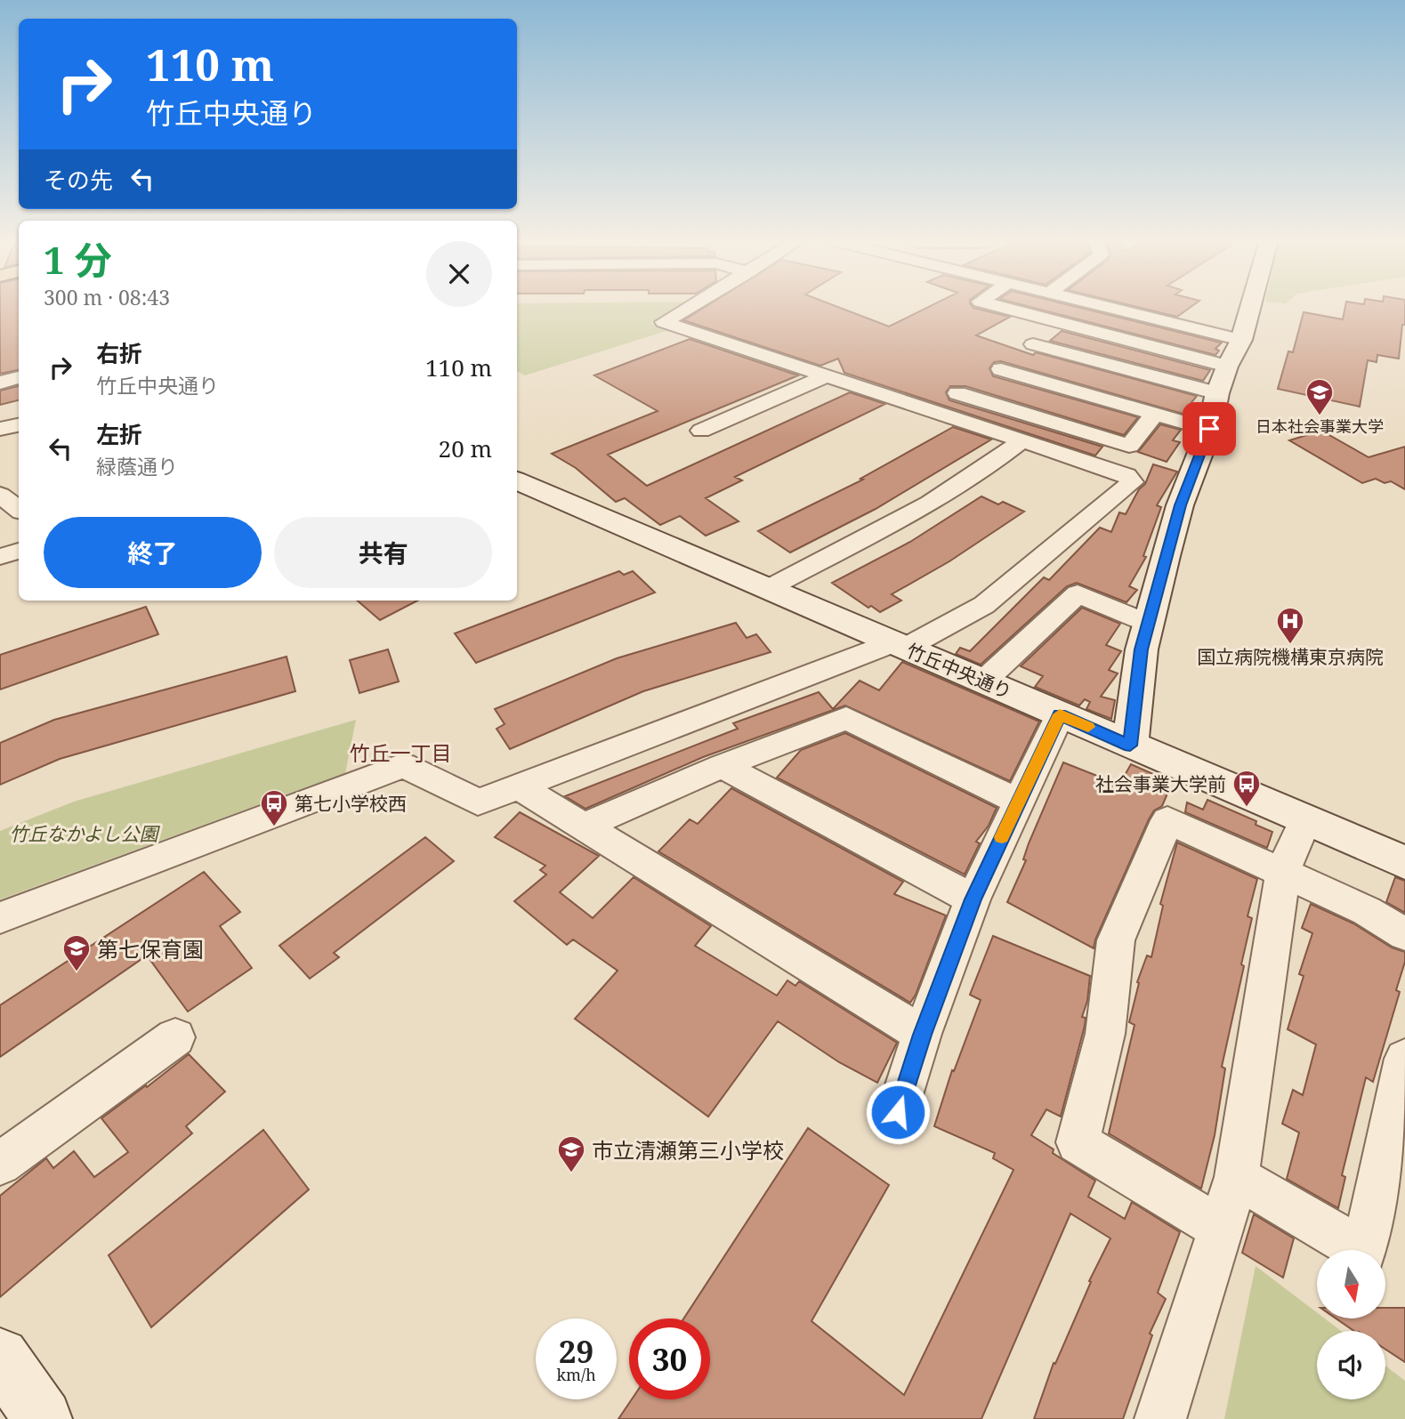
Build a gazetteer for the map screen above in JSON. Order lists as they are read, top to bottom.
{
  "streets": {
    "street": ["竹丘中央通り"]
  },
  "districts": ["竹丘一丁目"],
  "parks": ["竹丘なかよし公園"],
  "places": {
    "school or university": ["日本社会事業大学", "第七保育園", "市立清瀬第三小学校"],
    "hospital": ["国立病院機構東京病院"],
    "bus stop": ["社会事業大学前", "第七小学校西"]
  },
  "north": "bottom",
  "page": {
    "turn": ["110 m", "竹丘中央通り"],
    "then": "その先",
    "heading": ["1 分", "300 m · 08:43"],
    "list": [
      {
        "name": "右折",
        "note": "竹丘中央通り",
        "value": "110 m"
      },
      {
        "name": "左折",
        "note": "緑蔭通り",
        "value": "20 m"
      }
    ],
    "buttons": ["終了", "共有"],
    "speed": "29 km/h",
    "limit": "30"
  }
}
